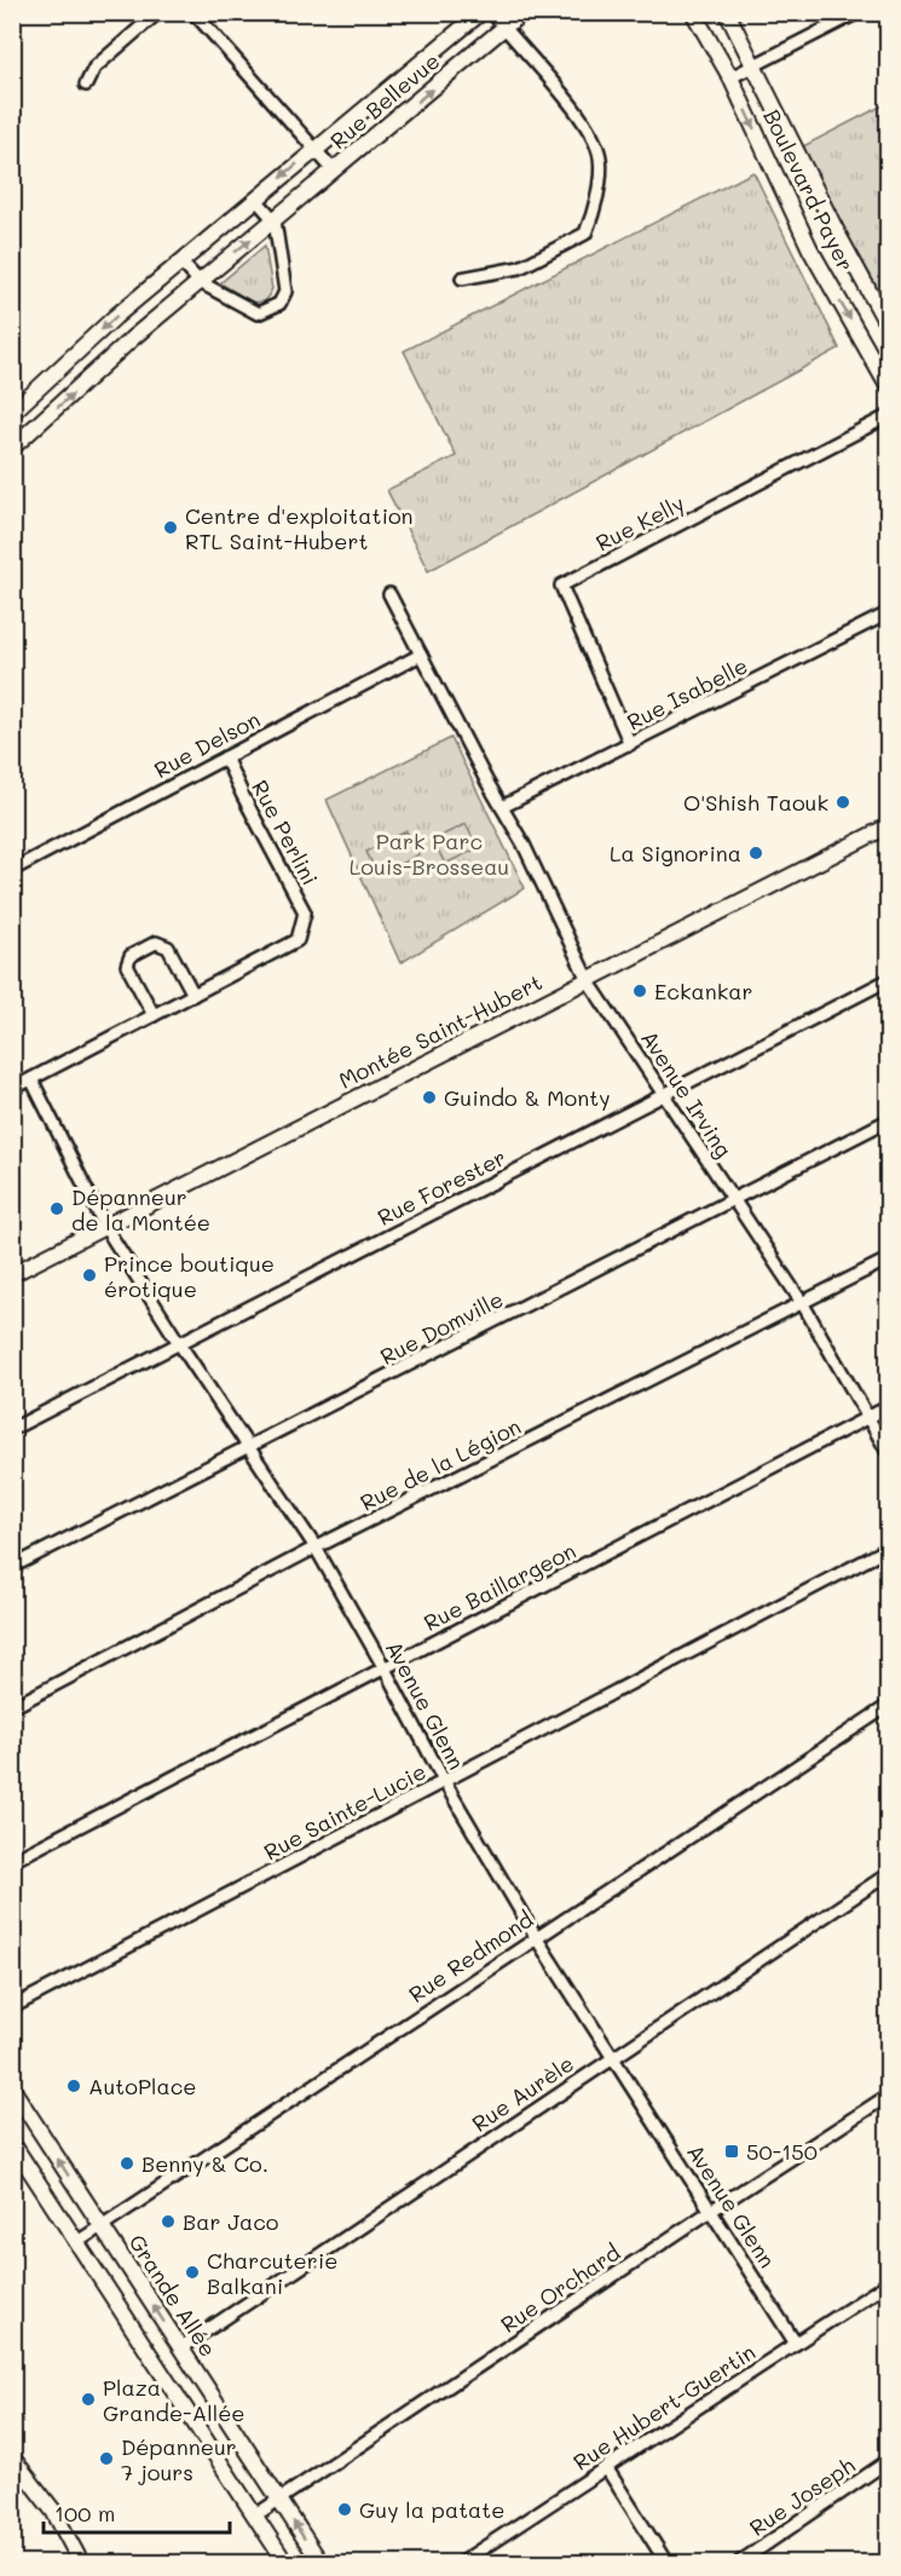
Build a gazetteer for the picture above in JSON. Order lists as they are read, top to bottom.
{
  "streets": {
    "street": [
      "Rue Bellevue",
      "Boulevard Payer",
      "Rue Kelly",
      "Rue Isabelle",
      "Rue Delson",
      "Rue Perlini",
      "Montée Saint-Hubert",
      "Avenue Irving",
      "Rue Forester",
      "Rue Domville",
      "Rue de la Légion",
      "Rue Baillargeon",
      "Avenue Glenn",
      "Rue Sainte-Lucie",
      "Rue Redmond",
      "Rue Aurèle",
      "Rue Orchard",
      "Grande Allée",
      "Rue Hubert-Guertin",
      "Rue Joseph"
    ]
  },
  "crossings": [
    ["Rue Kelly", "Rue Isabelle"],
    ["Rue Isabelle", "Avenue Irving"],
    ["Rue Delson", "Rue Perlini"],
    ["Rue Delson", "Avenue Irving"],
    ["Rue Perlini", "Avenue Glenn"],
    ["Montée Saint-Hubert", "Avenue Irving"],
    ["Montée Saint-Hubert", "Avenue Glenn"],
    ["Avenue Irving", "Rue Forester"],
    ["Avenue Irving", "Rue Domville"],
    ["Avenue Irving", "Rue de la Légion"],
    ["Avenue Irving", "Rue Baillargeon"],
    ["Rue Forester", "Avenue Glenn"],
    ["Rue Domville", "Avenue Glenn"],
    ["Rue de la Légion", "Avenue Glenn"],
    ["Rue Baillargeon", "Avenue Glenn"],
    ["Avenue Glenn", "Rue Sainte-Lucie"],
    ["Avenue Glenn", "Rue Redmond"],
    ["Avenue Glenn", "Rue Aurèle"],
    ["Avenue Glenn", "Rue Orchard"],
    ["Avenue Glenn", "Rue Hubert-Guertin"],
    ["Rue Redmond", "Grande Allée"],
    ["Rue Aurèle", "Grande Allée"],
    ["Rue Orchard", "Grande Allée"]
  ],
  "parks": ["Park Parc Louis-Brosseau"],
  "places": {
    "other": [
      "Centre d'exploitation RTL Saint-Hubert",
      "O'Shish Taouk",
      "La Signorina",
      "Eckankar",
      "Guindo & Monty",
      "Dépanneur de la Montée",
      "Prince boutique érotique",
      "AutoPlace",
      "Benny & Co.",
      "Bar Jaco",
      "Charcuterie Balkani",
      "Plaza Grande-Allée",
      "Dépanneur 7 jours",
      "Guy la patate"
    ],
    "transit": ["50-150"]
  },
  "scale_bar": "100 m"
}
